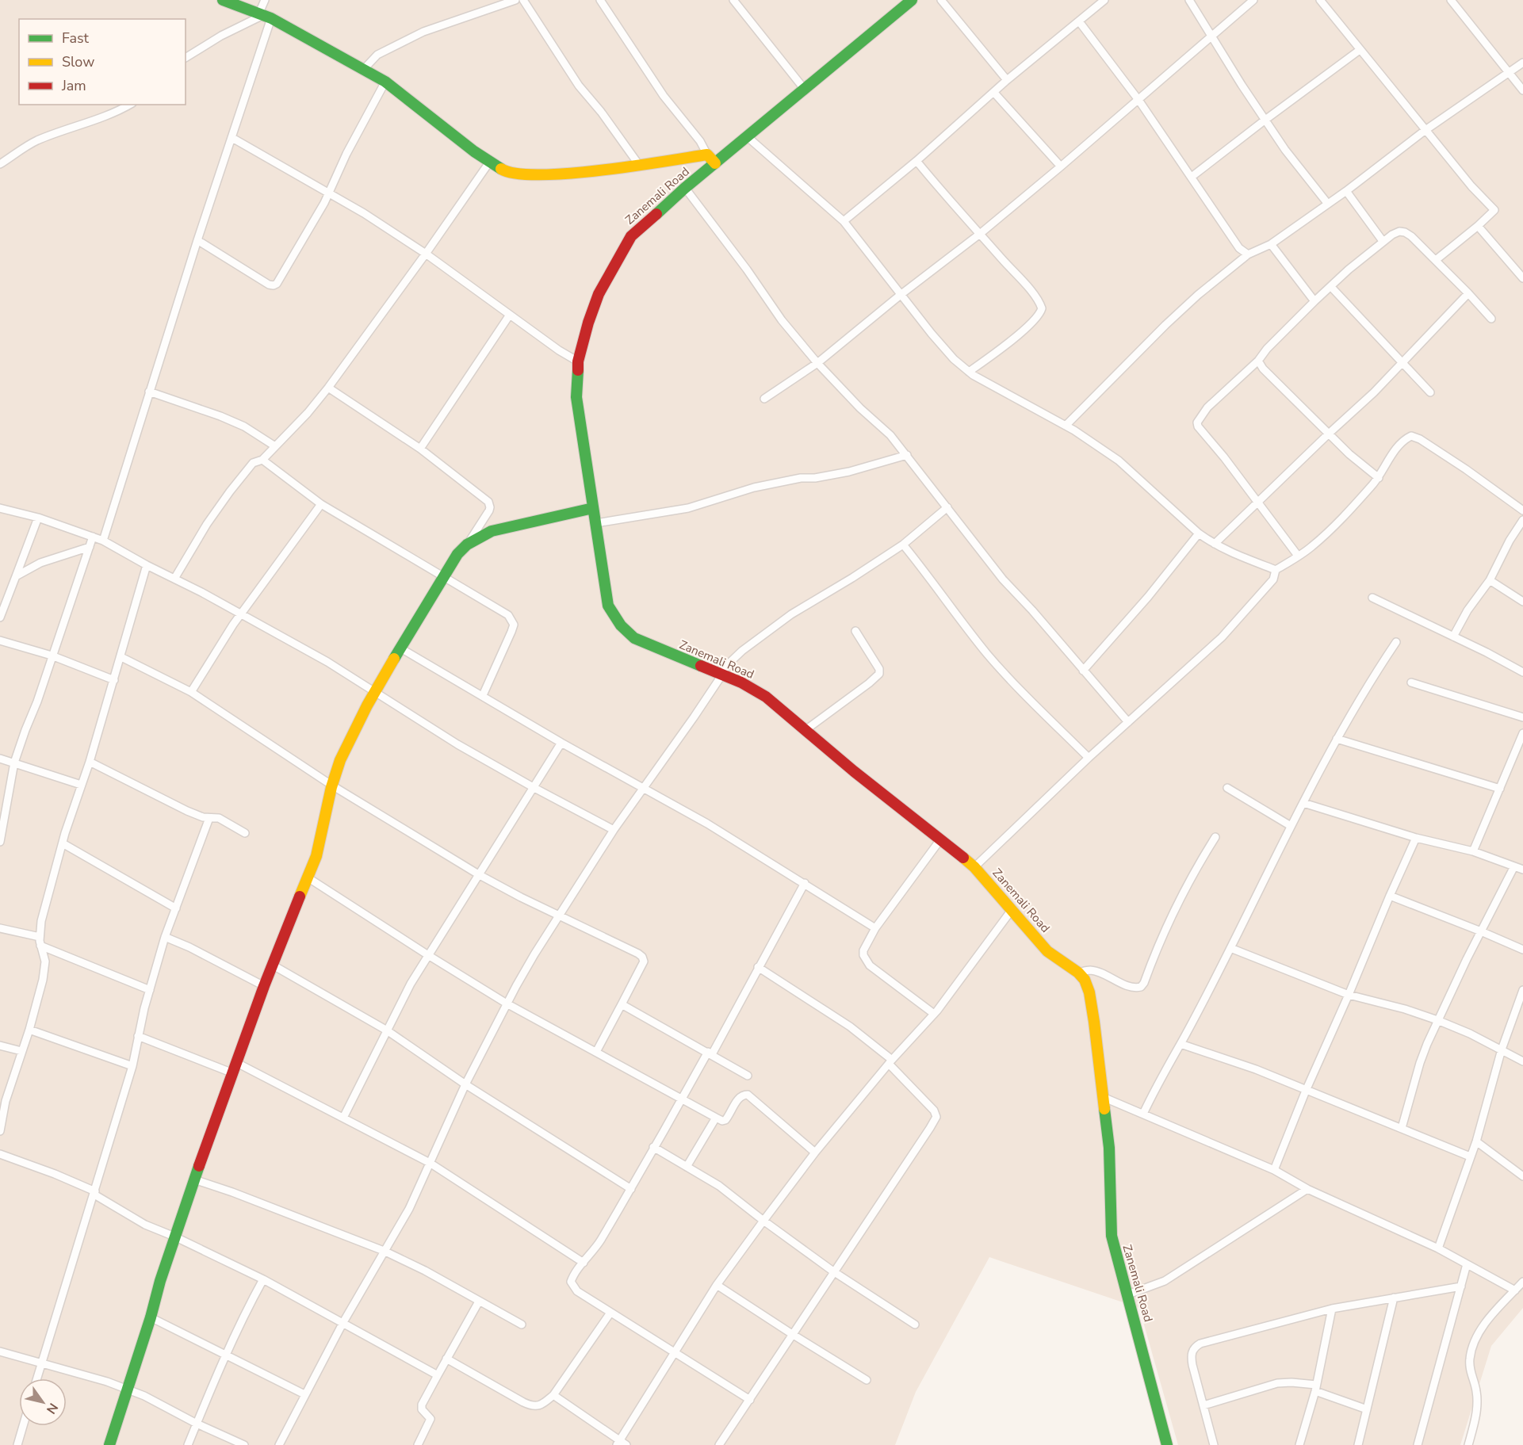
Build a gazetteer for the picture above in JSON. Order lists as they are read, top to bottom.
{
  "streets": {
    "street": ["Zanemali Road"]
  },
  "legend": ["Fast", "Slow", "Jam"],
  "north": "bottom right"
}
